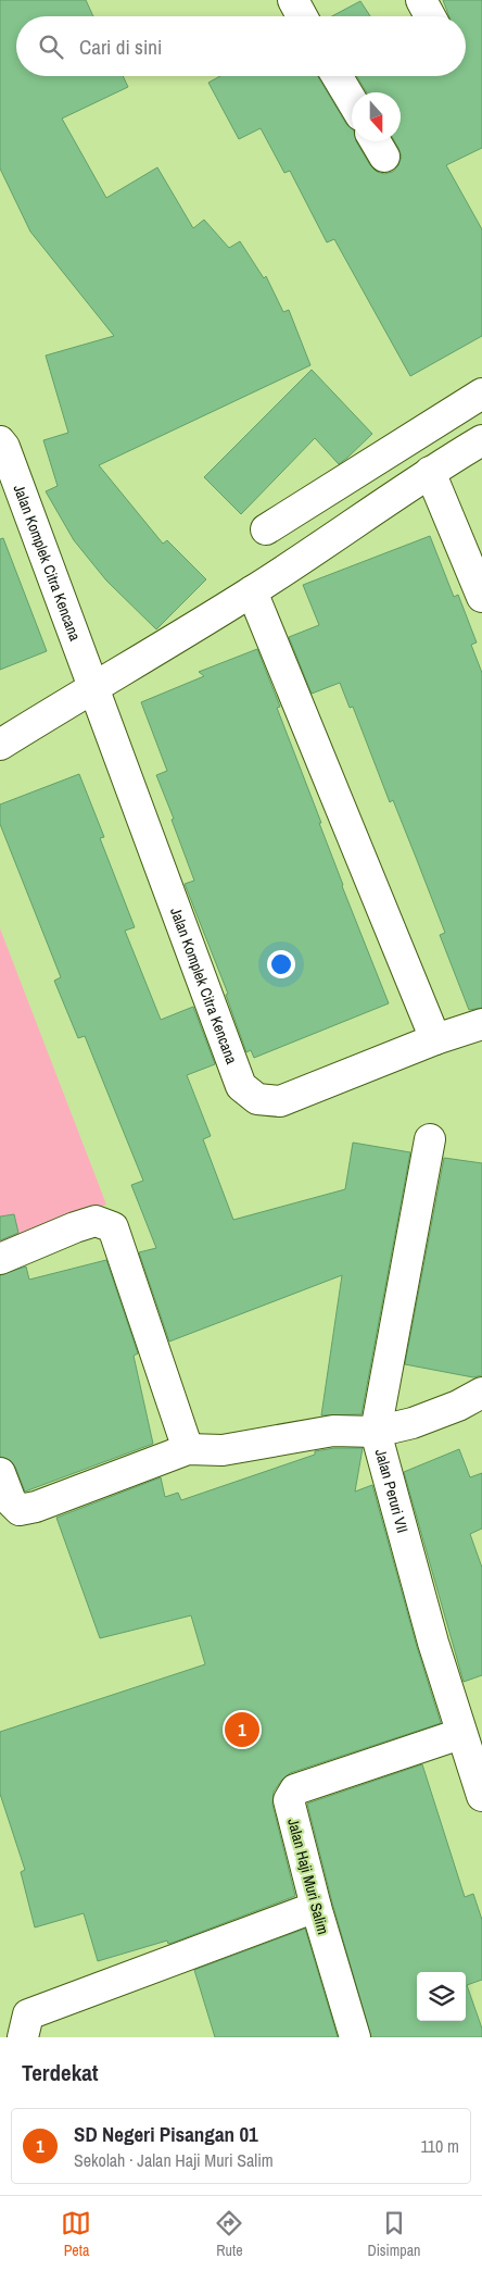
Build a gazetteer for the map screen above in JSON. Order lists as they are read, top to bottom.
{
  "streets": {
    "street": ["Jalan Komplek Citra Kencana", "Jalan Peruri VII", "Jalan Haji Muri Salim"]
  },
  "crossings": [
    ["Jalan Peruri VII", "Jalan Haji Muri Salim"]
  ],
  "north": "bottom",
  "page": {
    "search": "Cari di sini",
    "pins": "1",
    "heading": "Terdekat",
    "list": [
      {
        "mark": "1",
        "name": "SD Negeri Pisangan 01",
        "note": "Sekolah · Jalan Haji Muri Salim",
        "value": "110 m"
      }
    ],
    "nav": ["Peta", "Rute", "Disimpan"]
  }
}
